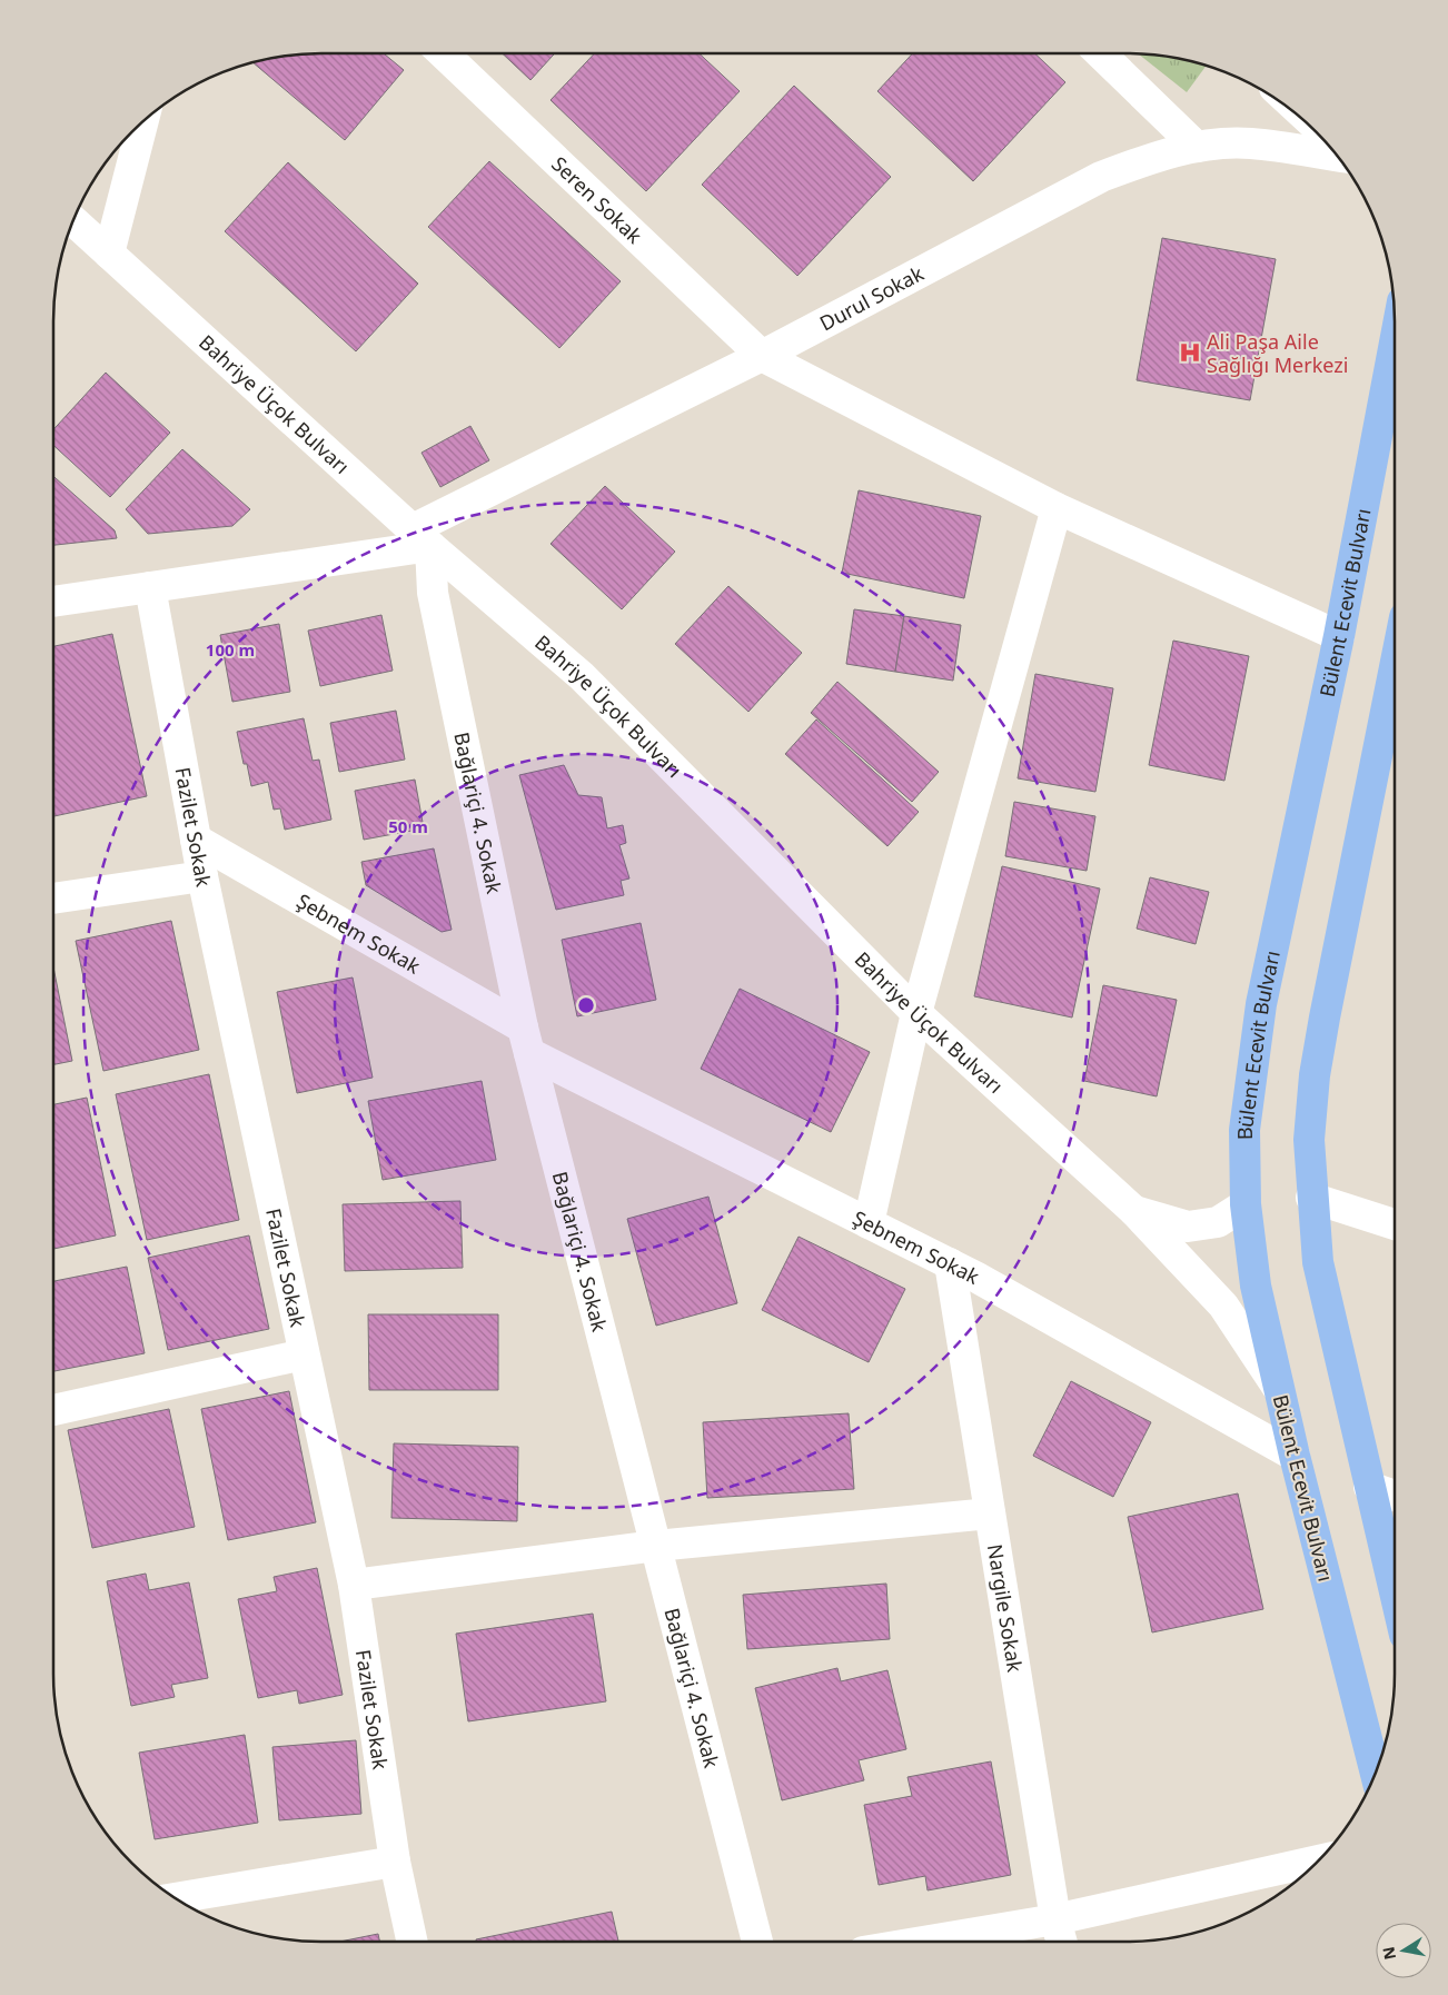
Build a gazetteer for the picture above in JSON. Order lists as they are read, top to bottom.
{
  "streets": {
    "main road": ["Bülent Ecevit Bulvarı"],
    "street": [
      "Seren Sokak",
      "Durul Sokak",
      "Bahriye Üçok Bulvarı",
      "Bağlariçi 4. Sokak",
      "Fazilet Sokak",
      "Şebnem Sokak",
      "Nargile Sokak"
    ]
  },
  "crossings": [
    ["Seren Sokak", "Durul Sokak"],
    ["Seren Sokak", "Bülent Ecevit Bulvarı"],
    ["Durul Sokak", "Bahriye Üçok Bulvarı"],
    ["Durul Sokak", "Bağlariçi 4. Sokak"],
    ["Durul Sokak", "Fazilet Sokak"],
    ["Bahriye Üçok Bulvarı", "Bülent Ecevit Bulvarı"],
    ["Bahriye Üçok Bulvarı", "Bağlariçi 4. Sokak"],
    ["Bülent Ecevit Bulvarı", "Şebnem Sokak"],
    ["Bağlariçi 4. Sokak", "Şebnem Sokak"],
    ["Fazilet Sokak", "Şebnem Sokak"],
    ["Şebnem Sokak", "Nargile Sokak"]
  ],
  "places": {
    "hospital": ["Ali Paşa Aile Sağlığı Merkezi"]
  },
  "north": "left",
  "rings": ["100 m", "50 m"]
}
